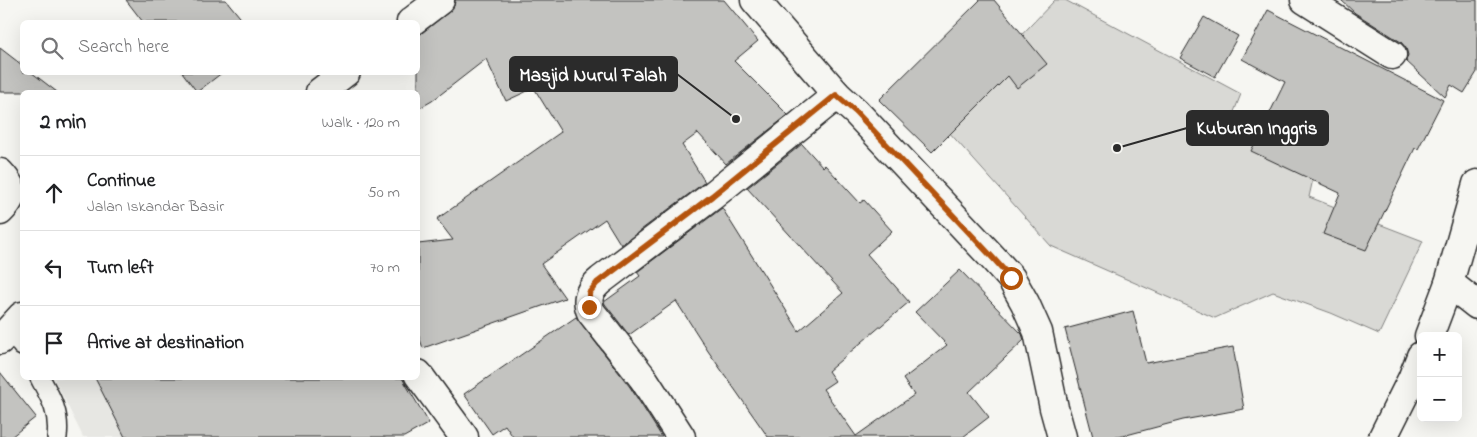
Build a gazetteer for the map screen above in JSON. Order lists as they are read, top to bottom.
{
  "places": ["Masjid Nurul Falah", "Kuburan Inggris"],
  "page": {
    "search": "Search here",
    "heading": ["2 min", "Walk · 120 m"],
    "list": [
      ["Continue", "Jalan Iskandar Basir", "50 m"],
      ["Turn left", "70 m"],
      "Arrive at destination"
    ],
    "map_buttons": ["+", "−"]
  }
}
